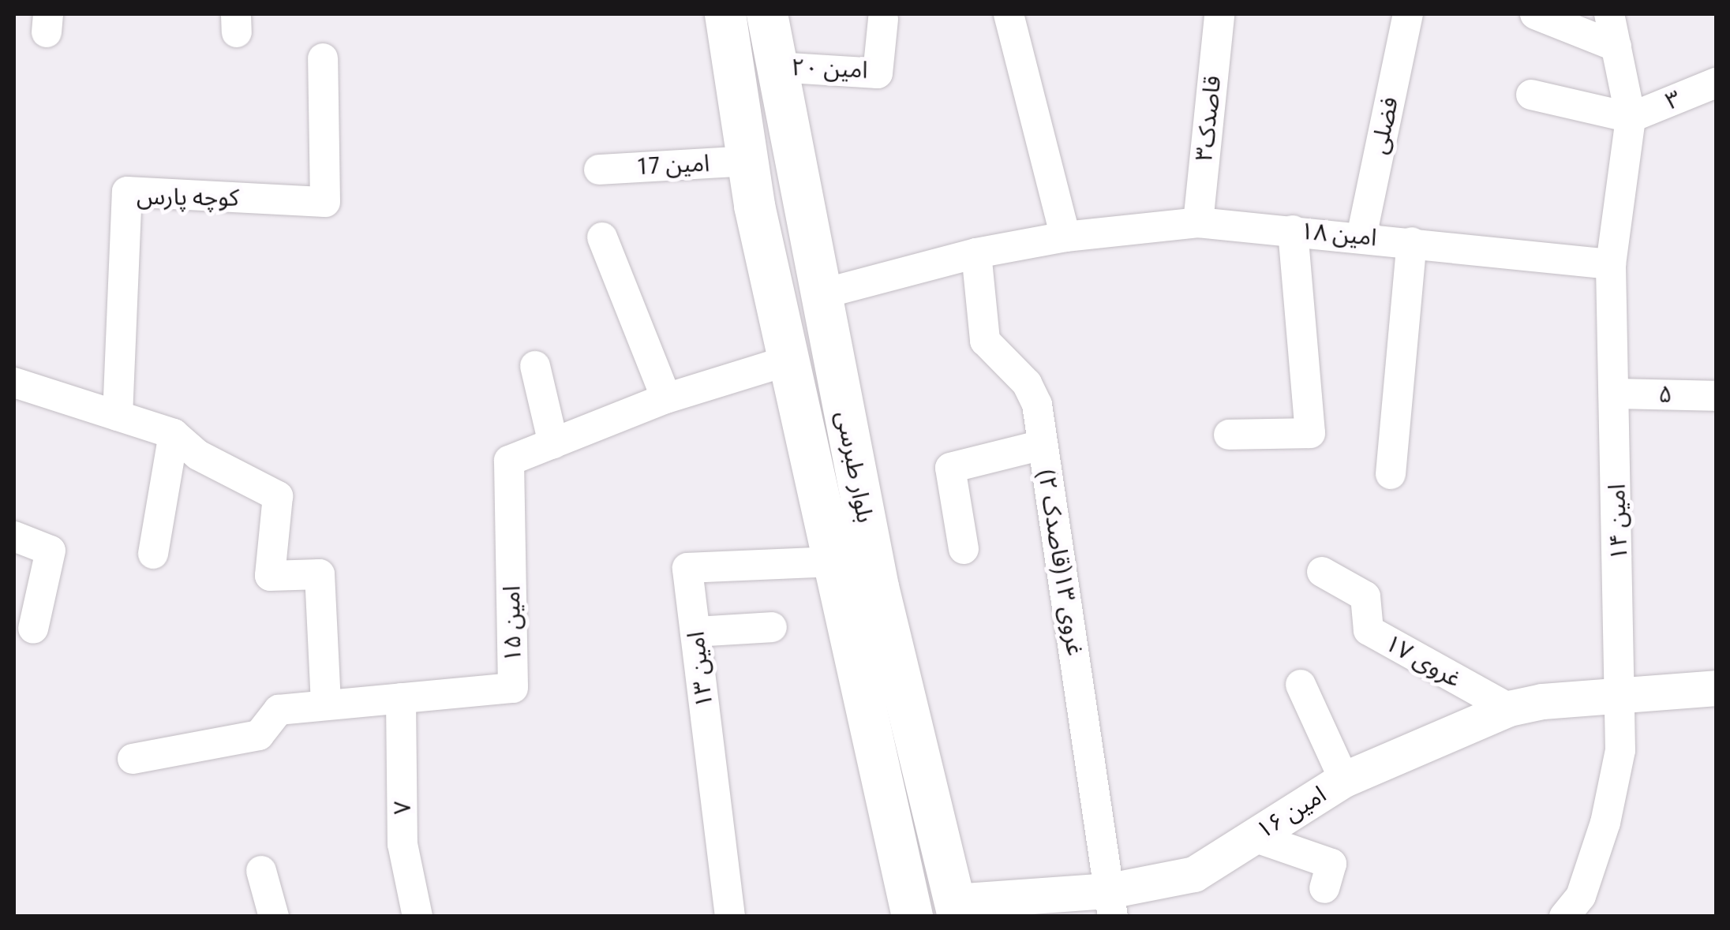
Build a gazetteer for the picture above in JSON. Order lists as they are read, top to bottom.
{
  "streets": {
    "main road": ["بلوار طبرسی"],
    "street": [
      "امین ۲۰",
      "۳",
      "قاصدک۳",
      "فضلی",
      "امین 17",
      "کوچه پارس",
      "امین ۱۸",
      "۵",
      "امین ۱۴",
      "غروی ۱۳(قاصدک ۲)",
      "امین ۱۵",
      "غروی ۱۷",
      "امین ۱۳",
      "۷",
      "امین ۱۶"
    ]
  },
  "crossings": [
    ["امین ۲۰", "بلوار طبرسی"],
    ["۳", "امین ۱۴"],
    ["قاصدک۳", "امین ۱۸"],
    ["فضلی", "امین ۱۸"],
    ["امین 17", "بلوار طبرسی"],
    ["امین ۱۸", "بلوار طبرسی"],
    ["امین ۱۸", "امین ۱۴"],
    ["امین ۱۸", "غروی ۱۳(قاصدک ۲)"],
    ["۵", "امین ۱۴"],
    ["بلوار طبرسی", "امین ۱۵"],
    ["بلوار طبرسی", "امین ۱۳"],
    ["بلوار طبرسی", "امین ۱۶"],
    ["امین ۱۴", "امین ۱۶"],
    ["غروی ۱۳(قاصدک ۲)", "امین ۱۶"],
    ["امین ۱۵", "۷"],
    ["غروی ۱۷", "امین ۱۶"]
  ]
}
